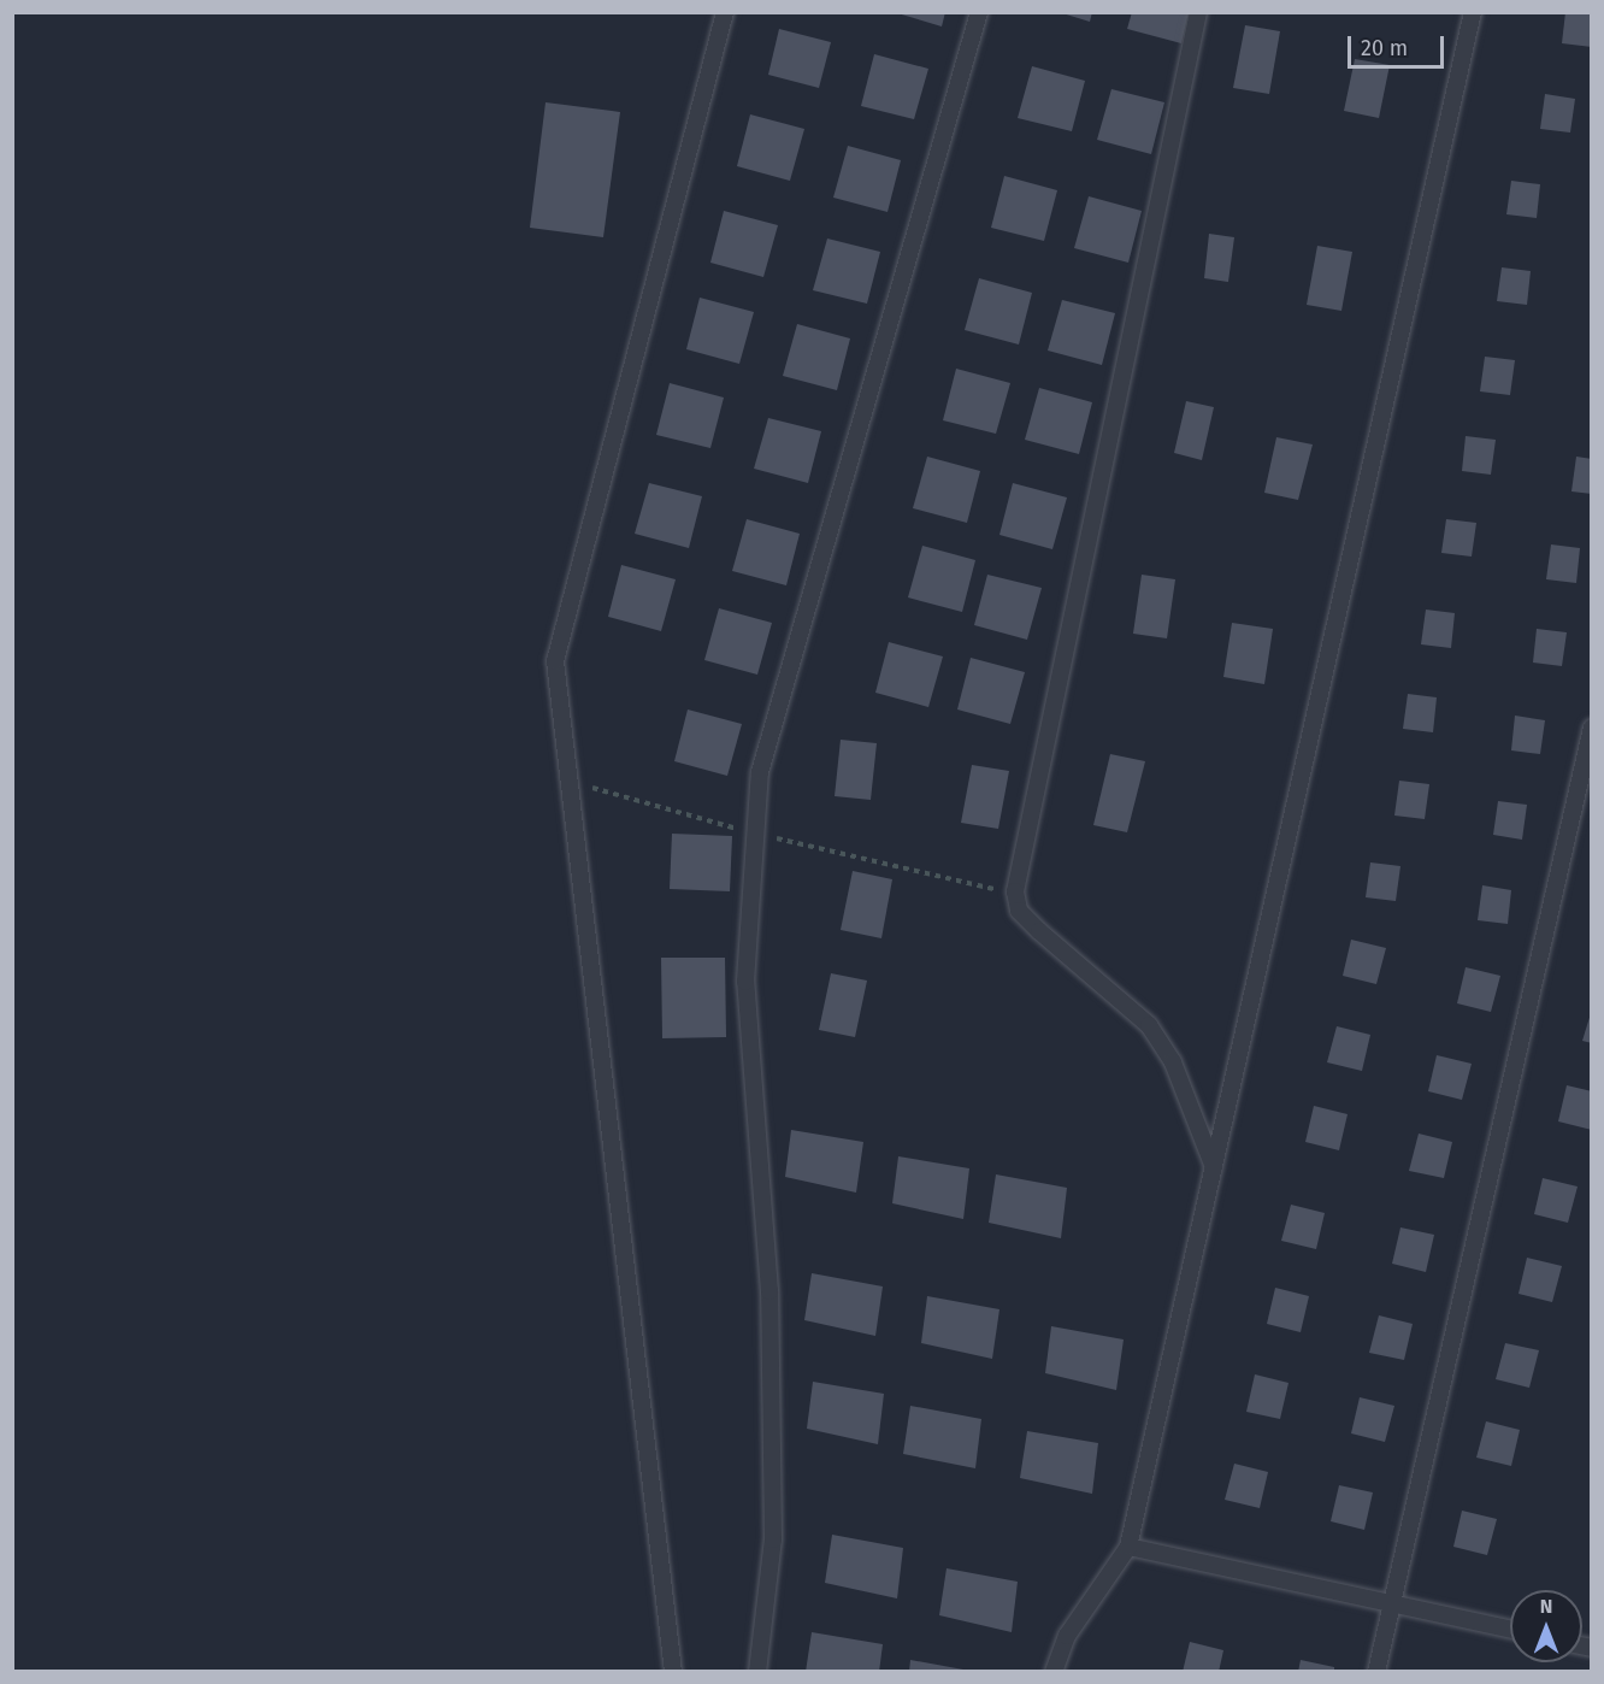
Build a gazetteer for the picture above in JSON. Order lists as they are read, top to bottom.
{
  "scale_bar": "20 m",
  "north": "top"
}
